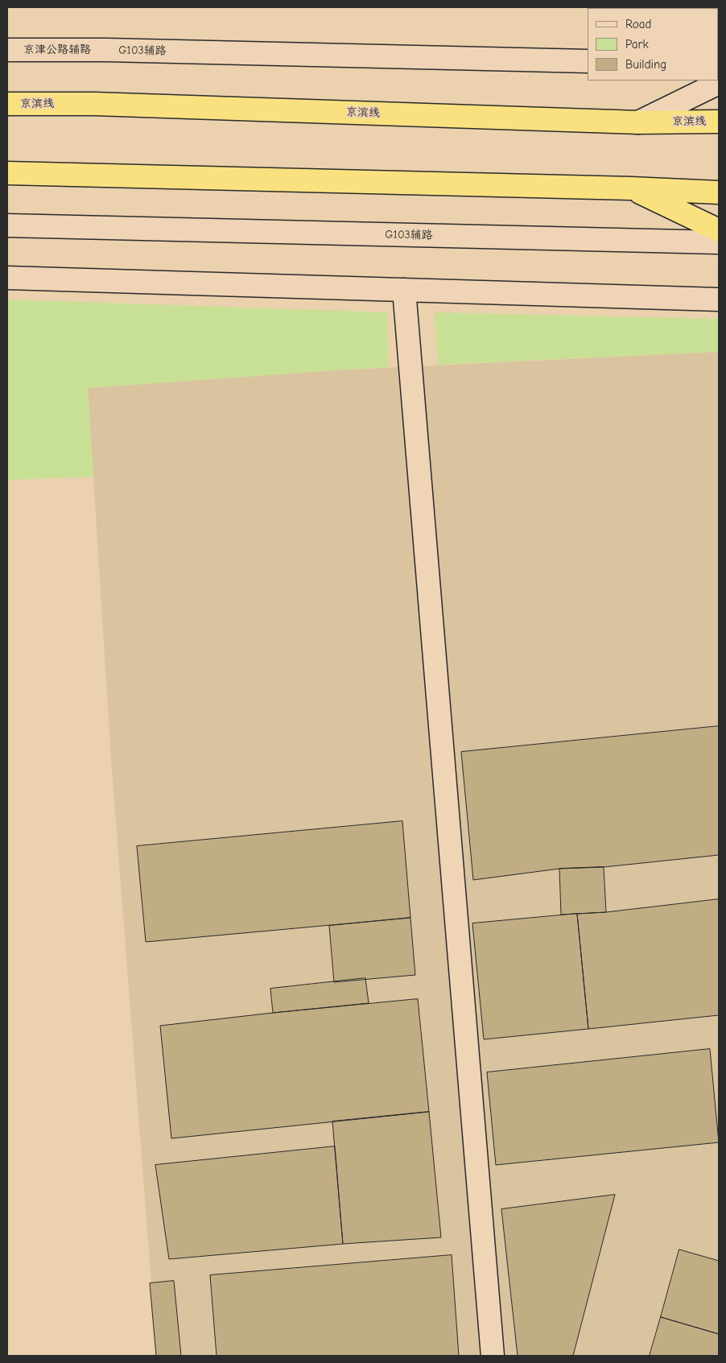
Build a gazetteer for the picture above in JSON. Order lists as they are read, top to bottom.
{
  "streets": {
    "highway": ["京滨线"],
    "street": ["京津公路辅路", "G103辅路"]
  },
  "crossings": [
    ["京津公路辅路", "G103辅路"]
  ],
  "legend": ["Road", "Park", "Building"]
}
